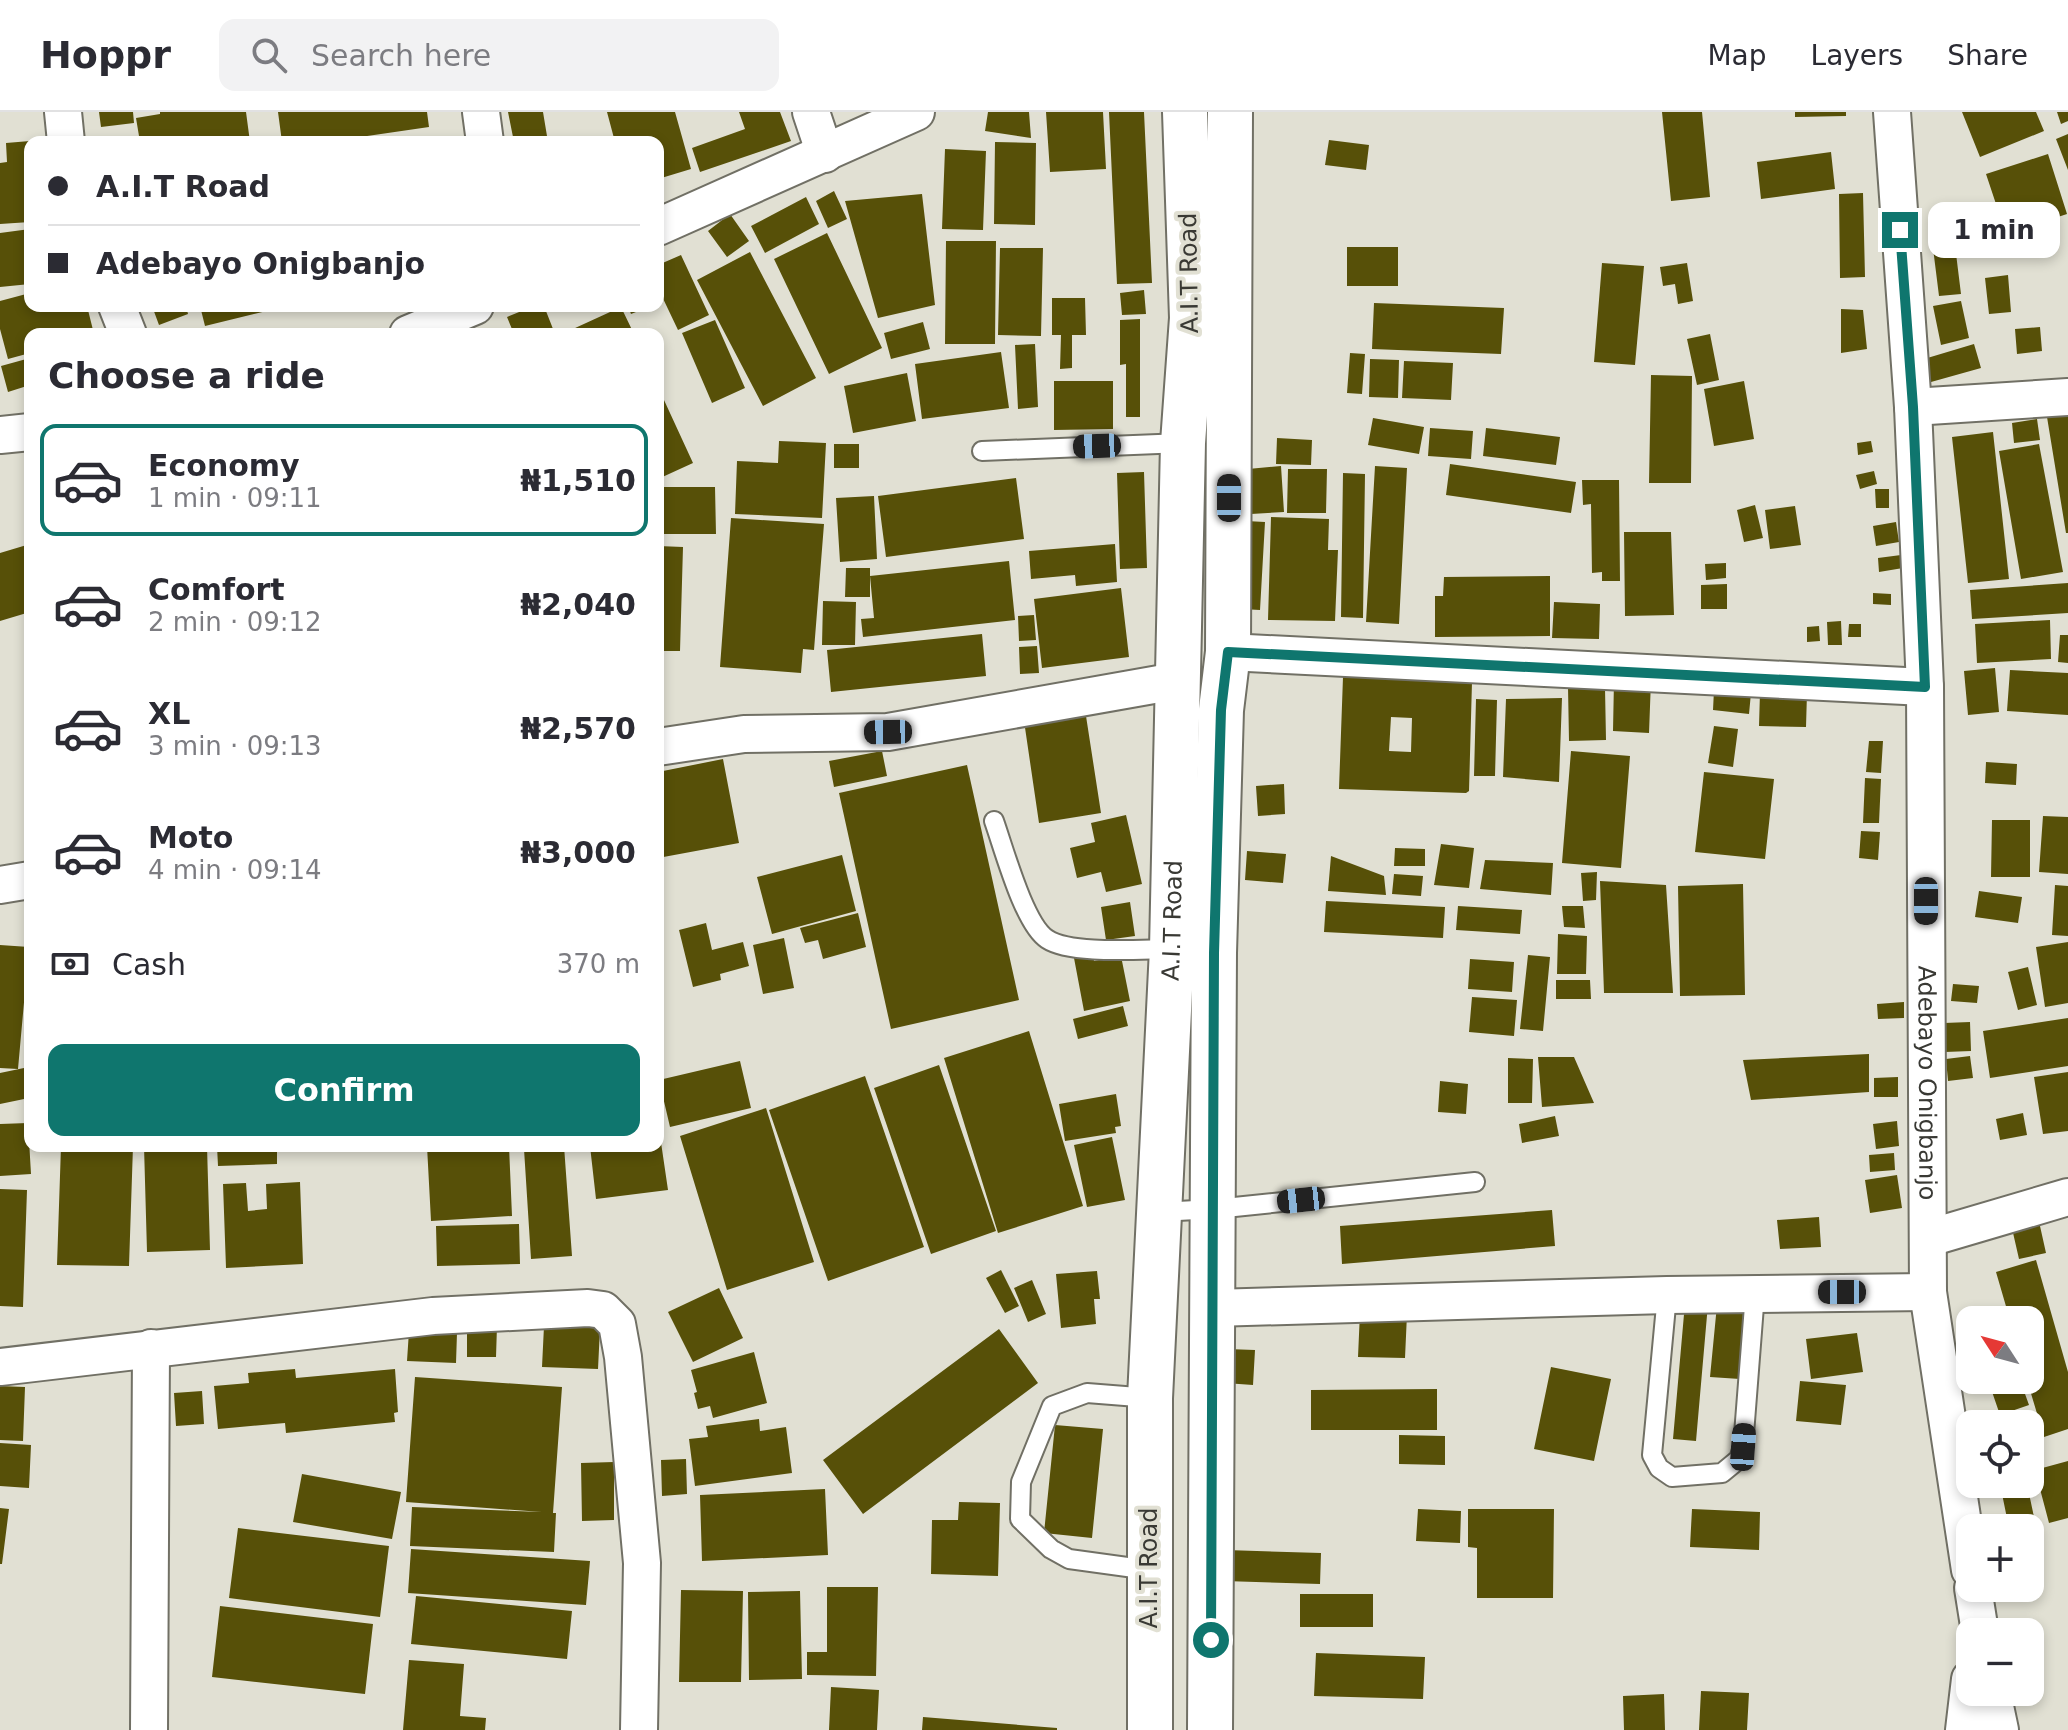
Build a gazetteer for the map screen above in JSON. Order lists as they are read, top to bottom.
{
  "streets": {
    "street": ["A.I.T Road", "Adebayo Onigbanjo"]
  },
  "north": "top left",
  "page": {
    "header": "Hoppr",
    "search": "Search here",
    "nav": ["Map", "Layers", "Share"],
    "banner": ["A.I.T Road", "Adebayo Onigbanjo"],
    "bubble": "1 min",
    "heading": "Choose a ride",
    "list": [
      {
        "name": "Economy",
        "note": "1 min · 09:11",
        "value": "₦1,510"
      },
      {
        "name": "Comfort",
        "note": "2 min · 09:12",
        "value": "₦2,040"
      },
      {
        "name": "XL",
        "note": "3 min · 09:13",
        "value": "₦2,570"
      },
      {
        "name": "Moto",
        "note": "4 min · 09:14",
        "value": "₦3,000"
      }
    ],
    "pay": ["Cash", "370 m"],
    "buttons": "Confirm",
    "map_buttons": ["+", "−"]
  }
}
